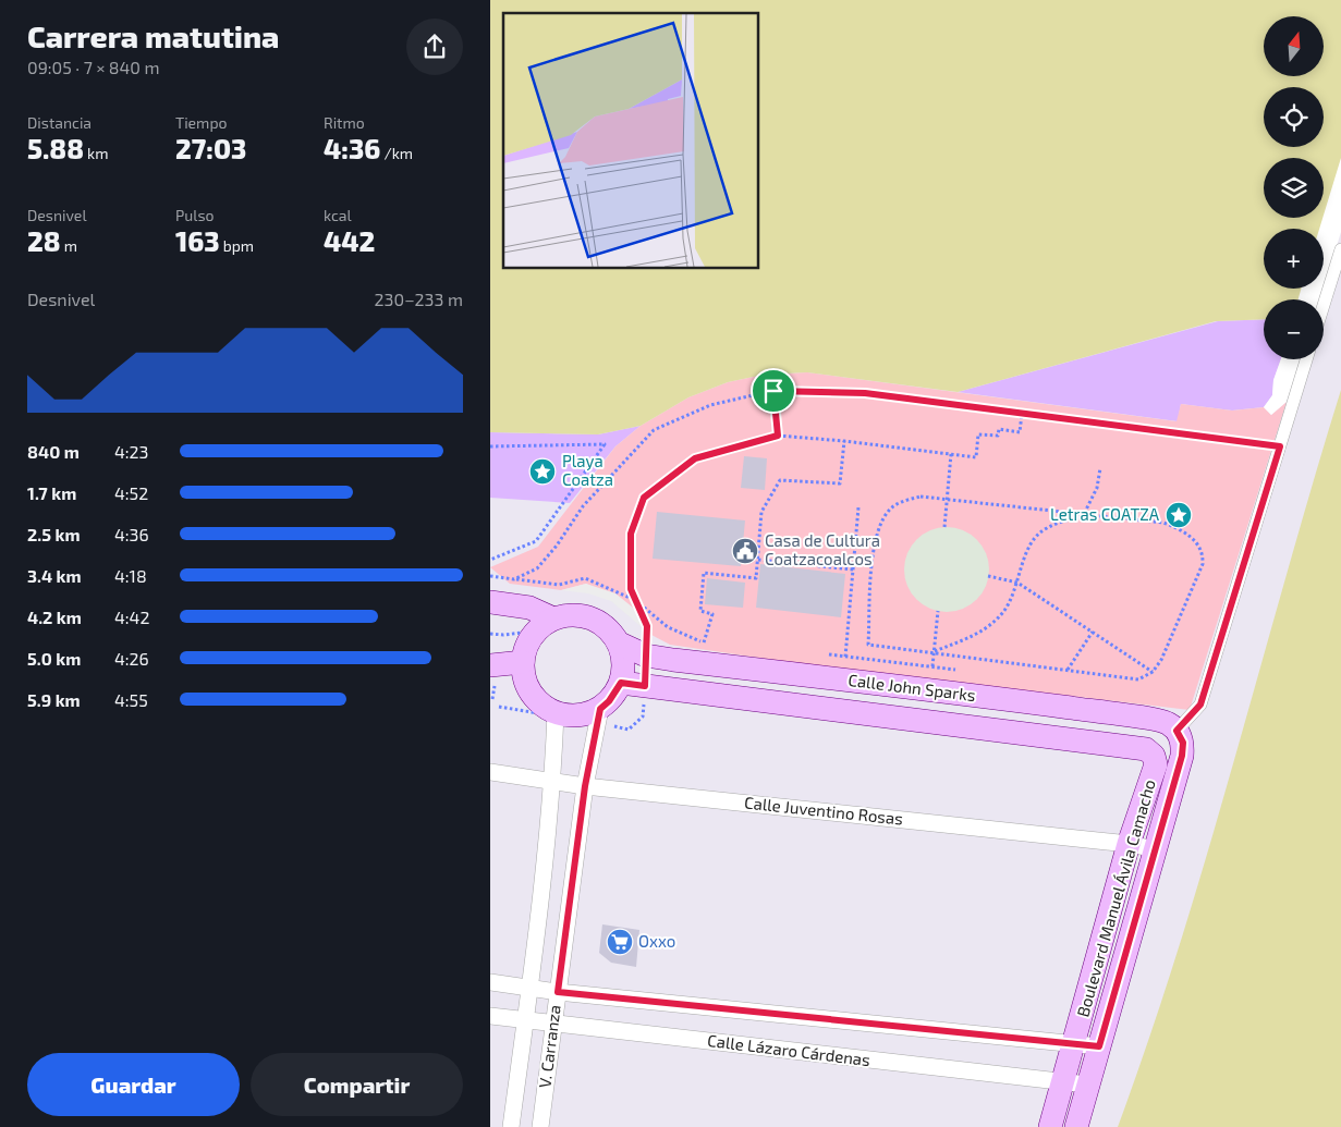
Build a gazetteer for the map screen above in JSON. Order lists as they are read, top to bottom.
{
  "streets": {
    "main road": ["Calle John Sparks", "Boulevard Manuel Ávila Camacho"],
    "street": ["Calle Juventino Rosas", "V. Carranza", "Calle Lázaro Cárdenas"]
  },
  "crossings": [
    ["Calle John Sparks", "Boulevard Manuel Ávila Camacho"],
    ["Calle John Sparks", "V. Carranza"],
    ["Calle Juventino Rosas", "Boulevard Manuel Ávila Camacho"],
    ["Calle Juventino Rosas", "V. Carranza"],
    ["Boulevard Manuel Ávila Camacho", "Calle Lázaro Cárdenas"],
    ["V. Carranza", "Calle Lázaro Cárdenas"]
  ],
  "places": {
    "place": ["Playa Coatza", "Letras COATZA"],
    "public building": ["Casa de Cultura Coatzacoalcos"],
    "supermarket": ["Oxxo"]
  },
  "north": "top",
  "page": {
    "heading": ["Carrera matutina", "09:05 · 7 × 840 m"],
    "map_buttons": ["+", "−"],
    "stats": [
      ["Distancia", "5.88 km"],
      ["Tiempo", "27:03"],
      ["Ritmo", "4:36 /km"],
      ["Desnivel", "28 m"],
      ["Pulso", "163 bpm"],
      ["kcal", "442"]
    ],
    "chart": ["Desnivel", "230–233 m"],
    "list": [
      {
        "name": "840 m",
        "note": "4:23"
      },
      {
        "name": "1.7 km",
        "note": "4:52"
      },
      {
        "name": "2.5 km",
        "note": "4:36"
      },
      {
        "name": "3.4 km",
        "note": "4:18"
      },
      {
        "name": "4.2 km",
        "note": "4:42"
      },
      {
        "name": "5.0 km",
        "note": "4:26"
      },
      {
        "name": "5.9 km",
        "note": "4:55"
      }
    ],
    "buttons": ["Guardar", "Compartir"]
  }
}
